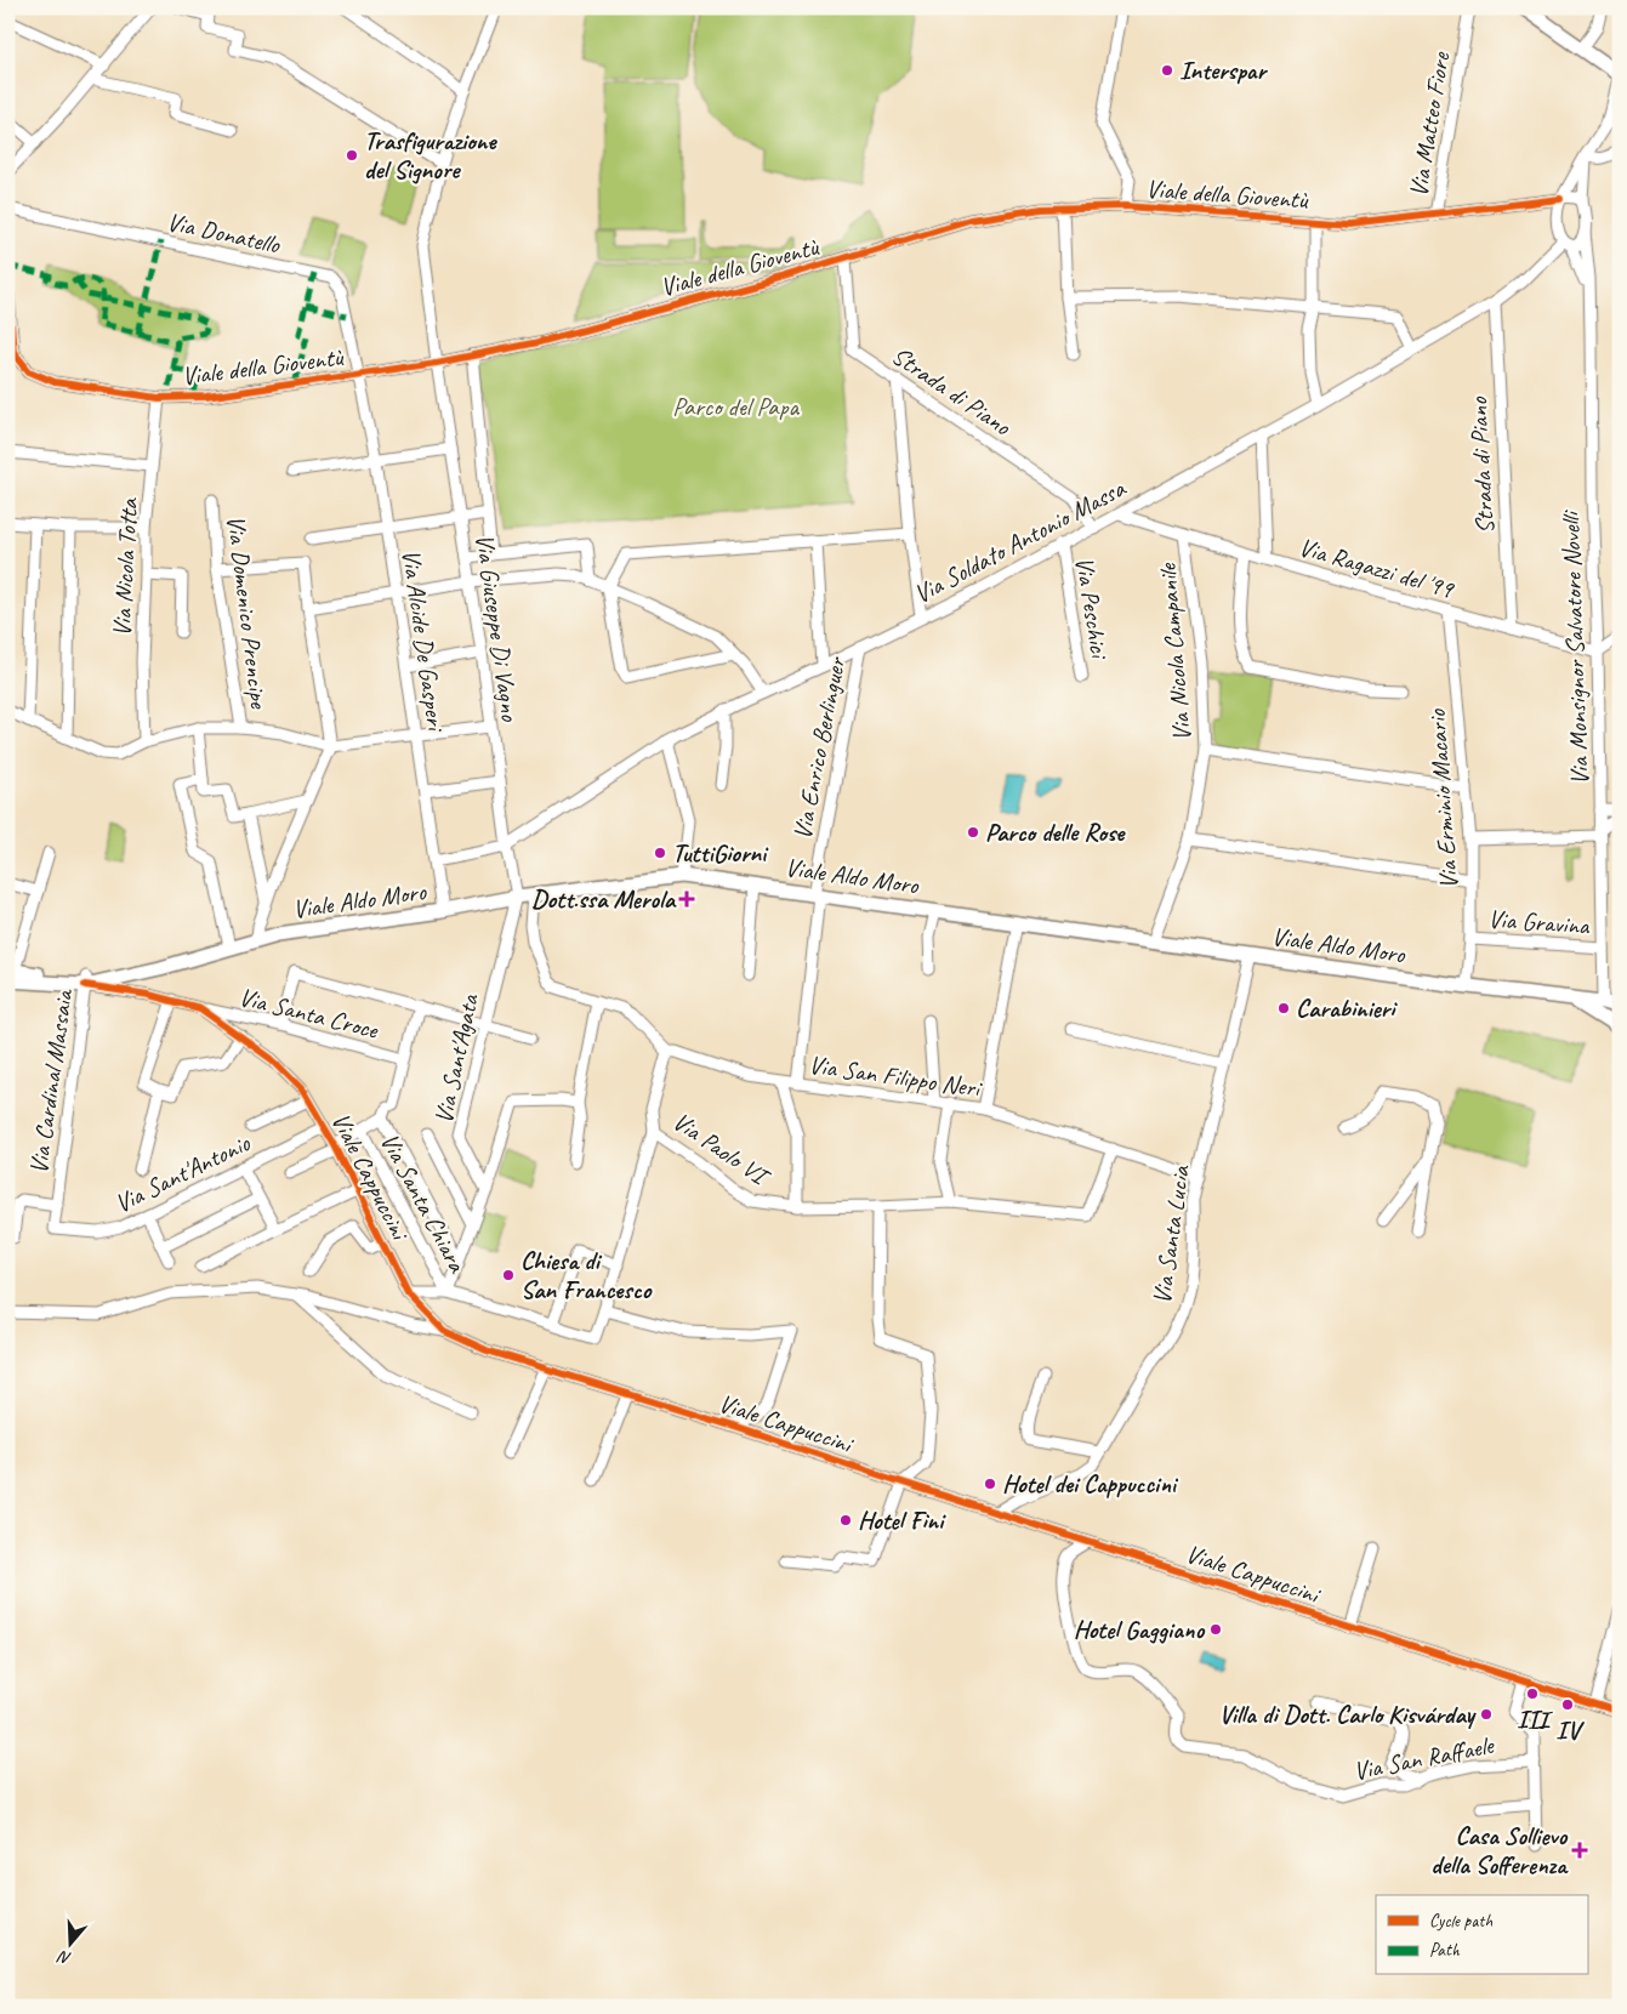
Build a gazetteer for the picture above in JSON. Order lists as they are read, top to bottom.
{
  "streets": {
    "main road": ["Viale Aldo Moro"],
    "street": [
      "Via Matteo Fiore",
      "Viale della Gioventù",
      "Via Donatello",
      "Strada di Piano",
      "Via Soldato Antonio Massa",
      "Via Nicola Totta",
      "Via Ragazzi del '99",
      "Via Peschici",
      "Via Domenico Prencipe",
      "Via Giuseppe Di Vagno",
      "Via Alcide De Gasperi",
      "Via Monsignor Salvatore Novelli",
      "Via Nicola Campanile",
      "Via Enrico Berlinguer",
      "Via Erminio Macario",
      "Via Gravina",
      "Via Santa Croce",
      "Via Sant'Agata",
      "Via San Filippo Neri",
      "Via Cardinal Massaia",
      "Via Paolo VI",
      "Via Sant'Antonio",
      "Viale Cappuccini",
      "Via Santa Chiara",
      "Via Santa Lucia",
      "Via San Raffaele"
    ]
  },
  "crossings": [
    ["Via Matteo Fiore", "Viale della Gioventù"],
    ["Viale della Gioventù", "Via Donatello"],
    ["Viale della Gioventù", "Strada di Piano"],
    ["Viale della Gioventù", "Via Nicola Totta"],
    ["Viale della Gioventù", "Via Giuseppe Di Vagno"],
    ["Viale della Gioventù", "Via Alcide De Gasperi"],
    ["Viale della Gioventù", "Via Monsignor Salvatore Novelli"],
    ["Via Donatello", "Via Alcide De Gasperi"],
    ["Strada di Piano", "Via Soldato Antonio Massa"],
    ["Strada di Piano", "Via Ragazzi del '99"],
    ["Via Soldato Antonio Massa", "Via Ragazzi del '99"],
    ["Via Soldato Antonio Massa", "Via Peschici"],
    ["Via Soldato Antonio Massa", "Via Giuseppe Di Vagno"],
    ["Via Soldato Antonio Massa", "Via Monsignor Salvatore Novelli"],
    ["Via Soldato Antonio Massa", "Via Enrico Berlinguer"],
    ["Via Ragazzi del '99", "Via Monsignor Salvatore Novelli"],
    ["Via Ragazzi del '99", "Via Nicola Campanile"],
    ["Via Ragazzi del '99", "Via Erminio Macario"],
    ["Via Giuseppe Di Vagno", "Viale Aldo Moro"],
    ["Via Giuseppe Di Vagno", "Via Sant'Agata"],
    ["Via Alcide De Gasperi", "Viale Aldo Moro"],
    ["Via Monsignor Salvatore Novelli", "Viale Aldo Moro"],
    ["Via Monsignor Salvatore Novelli", "Via Gravina"],
    ["Via Nicola Campanile", "Viale Aldo Moro"],
    ["Via Enrico Berlinguer", "Viale Aldo Moro"],
    ["Via Enrico Berlinguer", "Via San Filippo Neri"],
    ["Via Erminio Macario", "Viale Aldo Moro"],
    ["Via Erminio Macario", "Via Gravina"],
    ["Viale Aldo Moro", "Via Sant'Agata"],
    ["Viale Aldo Moro", "Via Cardinal Massaia"],
    ["Viale Aldo Moro", "Viale Cappuccini"],
    ["Viale Aldo Moro", "Via Santa Lucia"],
    ["Via Santa Croce", "Viale Cappuccini"],
    ["Via San Filippo Neri", "Via Paolo VI"],
    ["Via San Filippo Neri", "Via Santa Lucia"],
    ["Via Cardinal Massaia", "Via Sant'Antonio"],
    ["Via Cardinal Massaia", "Viale Cappuccini"],
    ["Via Sant'Antonio", "Viale Cappuccini"],
    ["Viale Cappuccini", "Via Santa Chiara"],
    ["Viale Cappuccini", "Via Santa Lucia"],
    ["Viale Cappuccini", "Via San Raffaele"]
  ],
  "parks": ["Parco del Papa"],
  "places": {
    "other": [
      "Interspar",
      "Trasfigurazione del Signore",
      "Parco delle Rose",
      "TuttiGiorni",
      "Carabinieri",
      "Chiesa di San Francesco",
      "Hotel dei Cappuccini",
      "Hotel Fini",
      "Hotel Gaggiano",
      "III",
      "IV",
      "Villa di Dott. Carlo Kisvárday"
    ],
    "health": ["Dott.ssa Merola", "Casa Sollievo della Sofferenza"]
  },
  "legend": ["Cycle path", "Path"],
  "north": "bottom"
}
